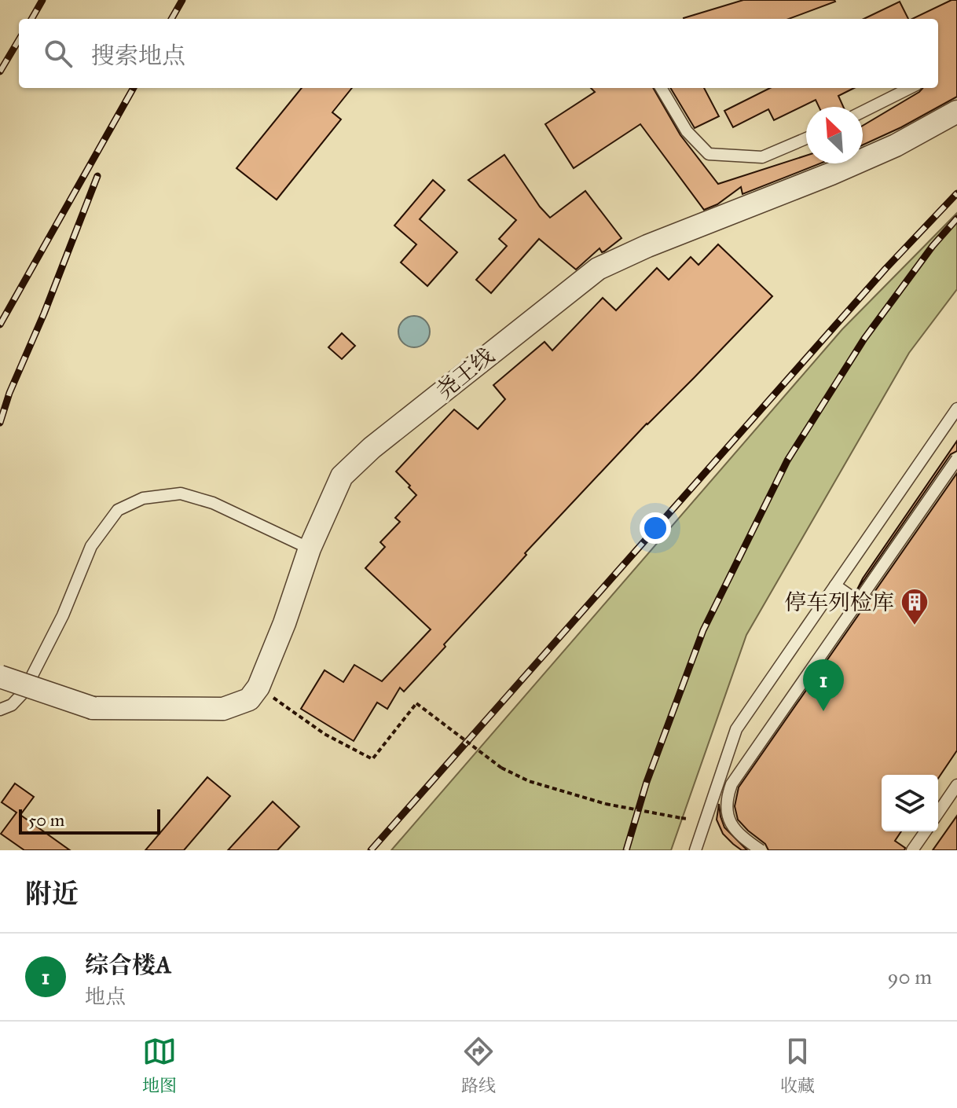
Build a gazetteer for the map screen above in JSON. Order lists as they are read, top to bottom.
{
  "streets": {
    "street": ["尧王线"]
  },
  "places": {
    "building": ["停车列检库"]
  },
  "scale_bar": "50 m",
  "north": "top left",
  "page": {
    "search": "搜索地点",
    "pins": "1",
    "scale": "50 m",
    "heading": "附近",
    "list": [
      {
        "mark": "1",
        "name": "综合楼A",
        "note": "地点",
        "value": "90 m"
      }
    ],
    "nav": ["地图", "路线", "收藏"]
  }
}
